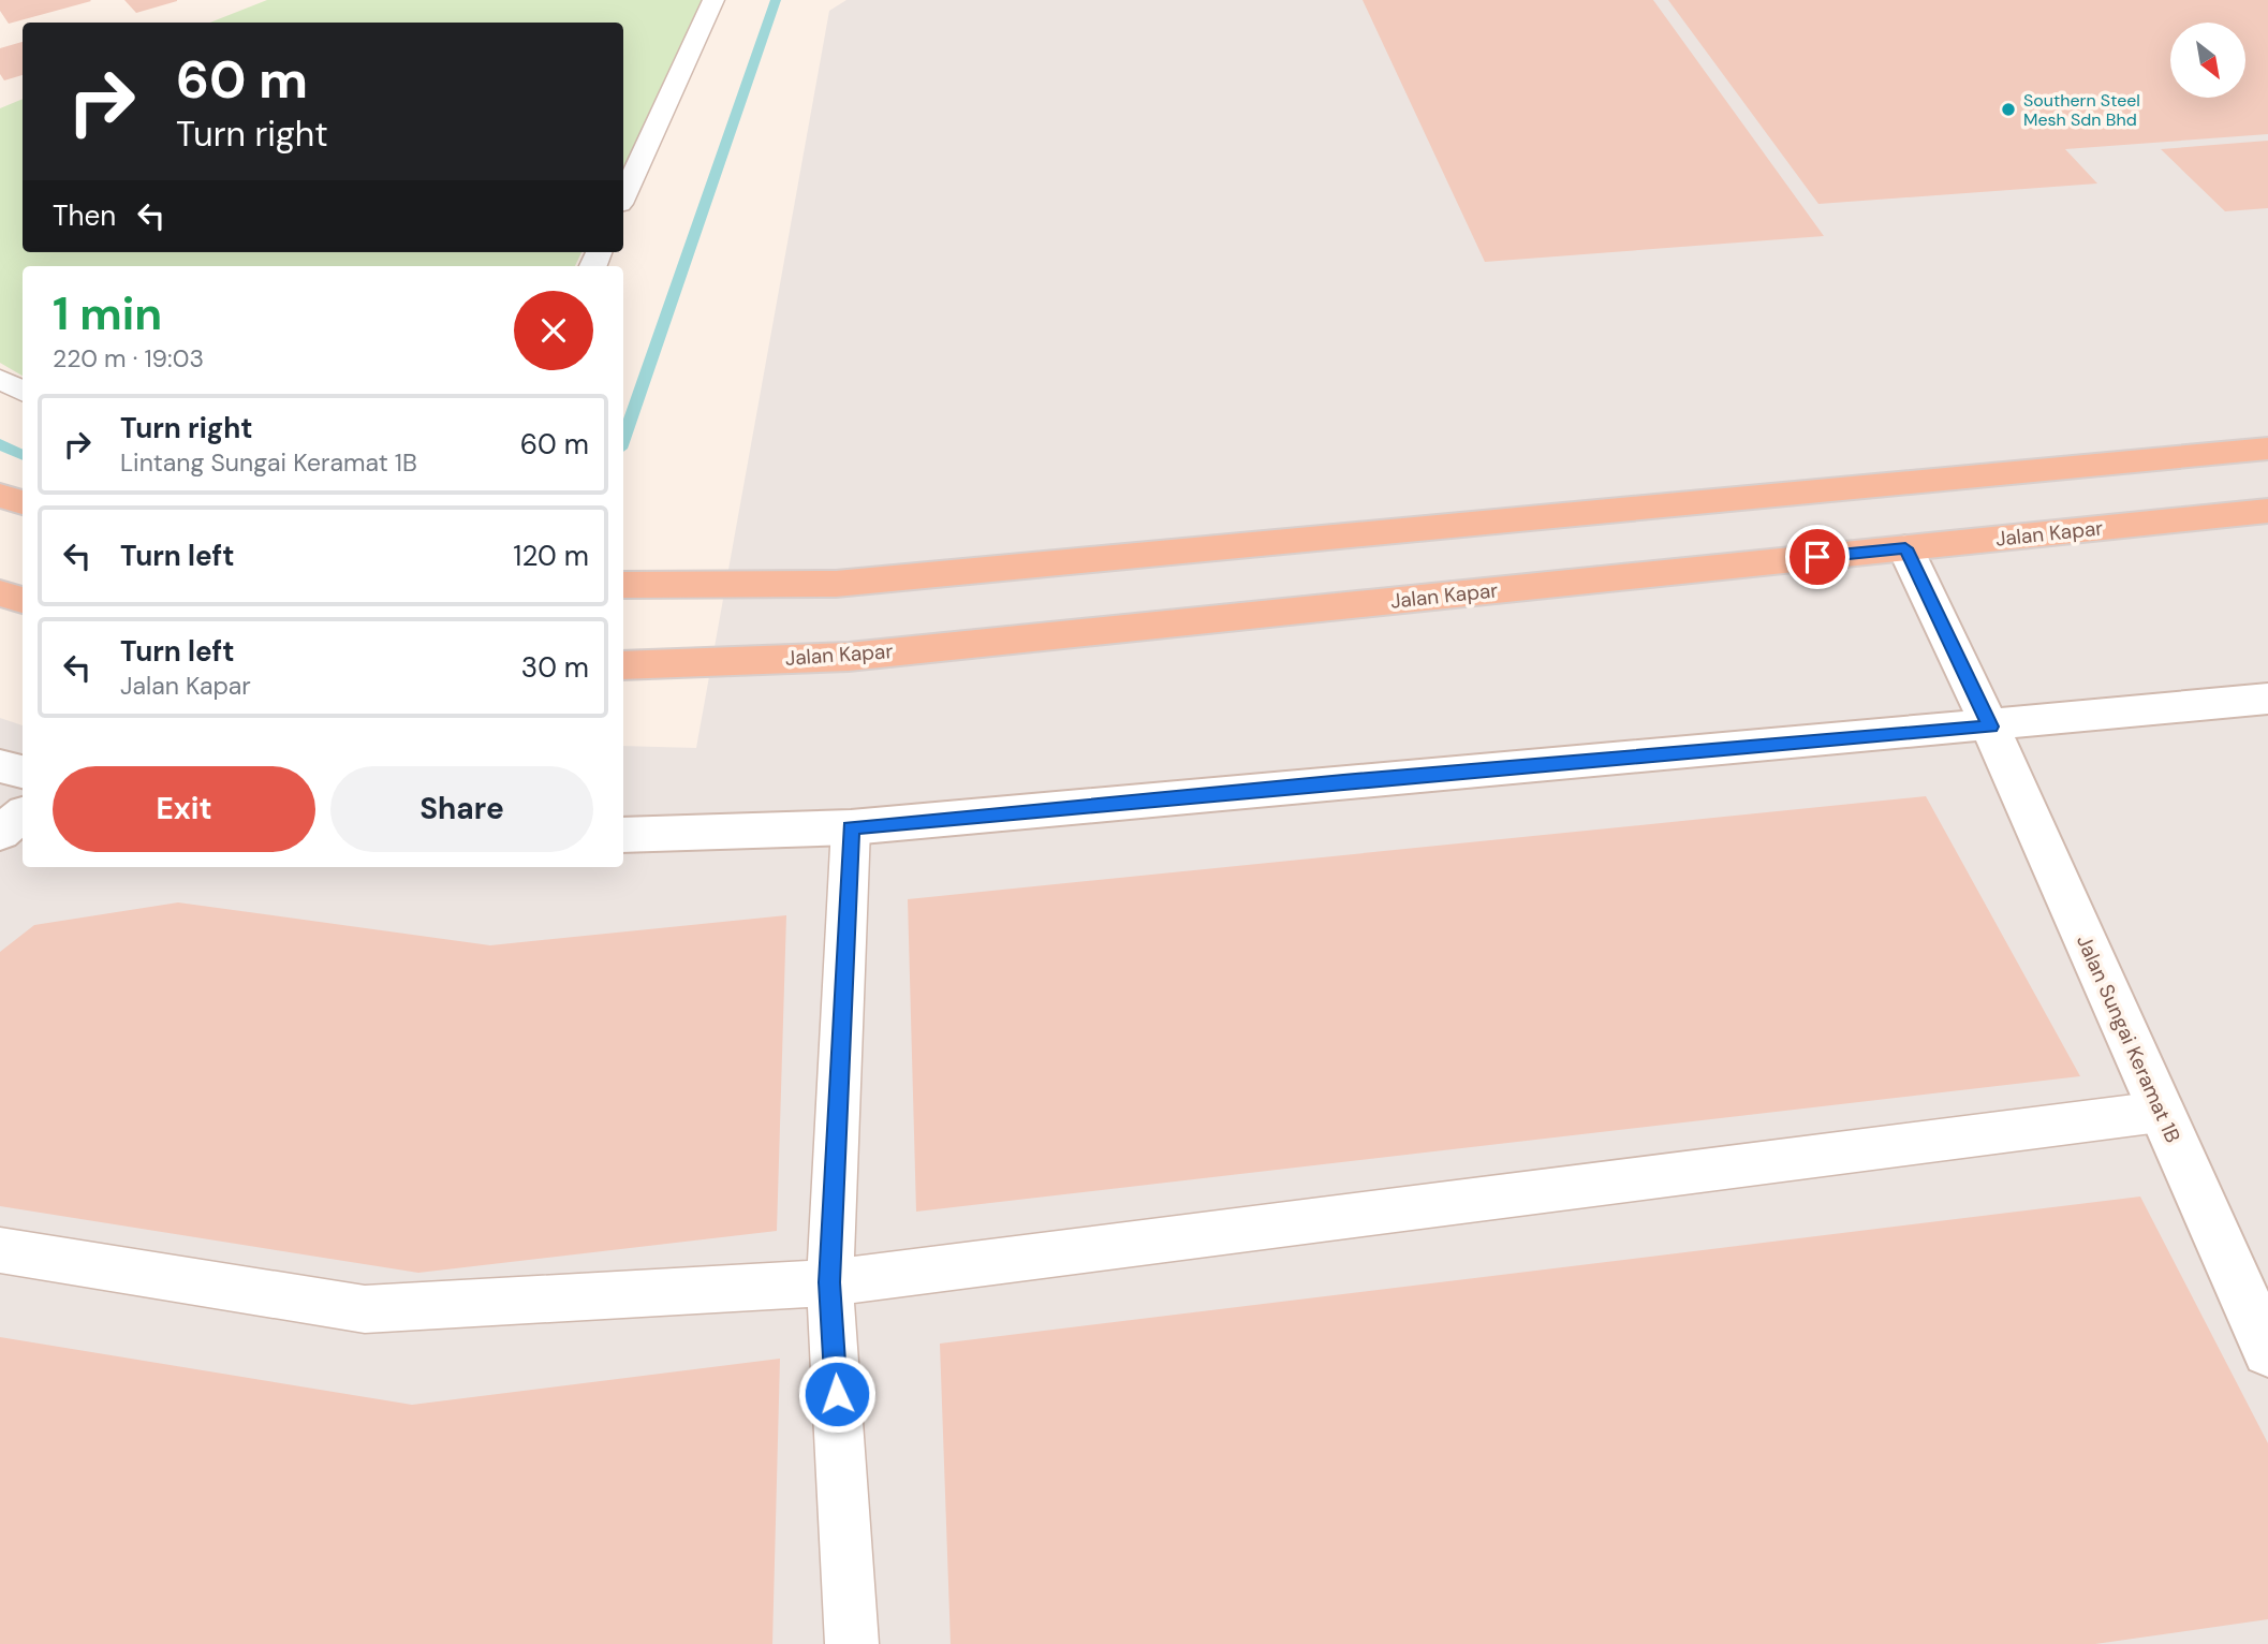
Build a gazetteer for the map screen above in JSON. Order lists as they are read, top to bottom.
{
  "streets": {
    "highway": ["Jalan Kapar"],
    "street": ["Jalan Sungai Keramat 1B"]
  },
  "crossings": [
    ["Jalan Kapar", "Jalan Sungai Keramat 1B"]
  ],
  "places": ["Southern Steel Mesh Sdn Bhd"],
  "north": "bottom right",
  "page": {
    "turn": ["60 m", "Turn right"],
    "then": "Then",
    "heading": ["1 min", "220 m · 19:03"],
    "list": [
      {
        "name": "Turn right",
        "note": "Lintang Sungai Keramat 1B",
        "value": "60 m"
      },
      {
        "name": "Turn left",
        "value": "120 m"
      },
      {
        "name": "Turn left",
        "note": "Jalan Kapar",
        "value": "30 m"
      }
    ],
    "buttons": ["Exit", "Share"]
  }
}
